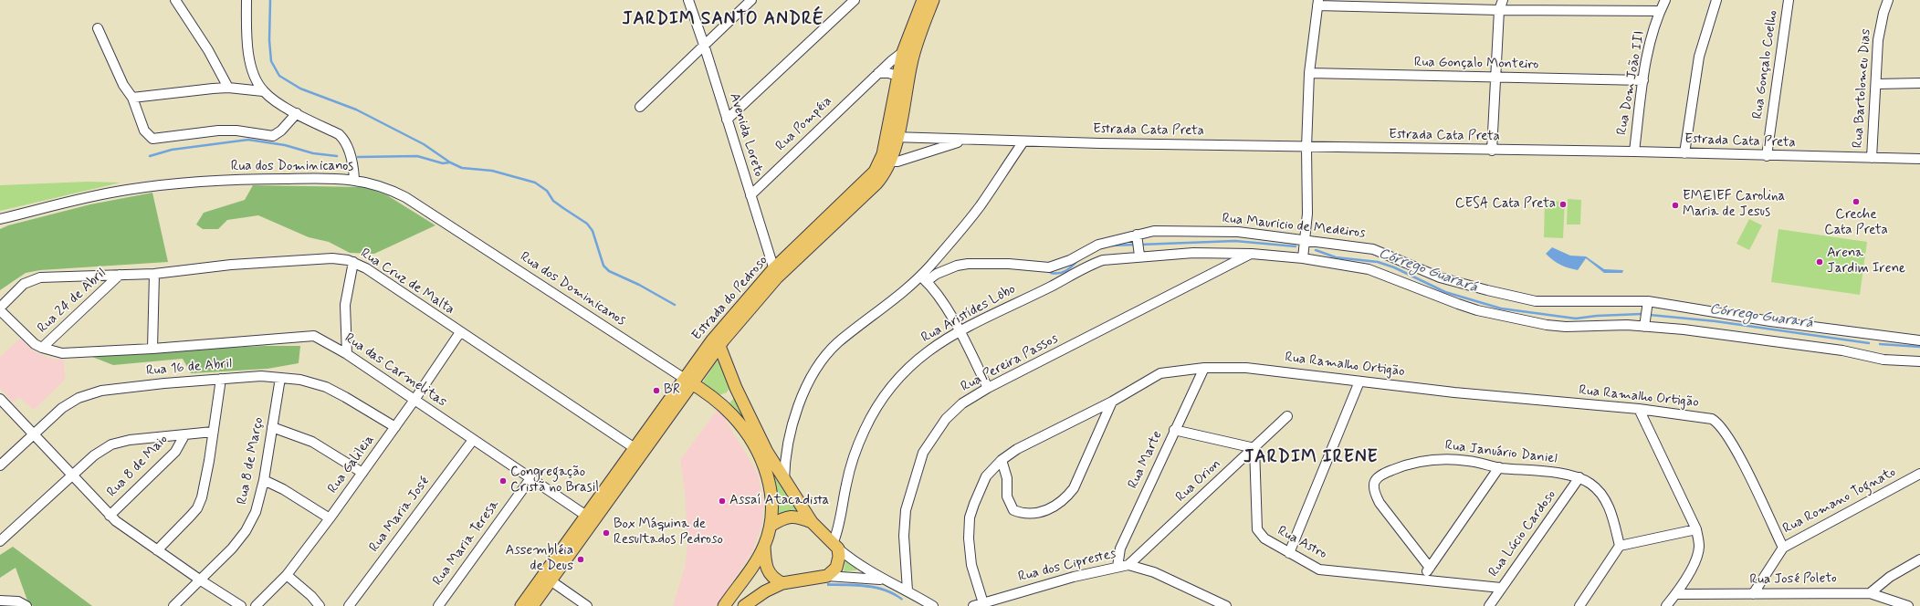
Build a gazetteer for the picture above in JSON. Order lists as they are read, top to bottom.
{
  "streets": {
    "main road": ["Estrada do Pedroso"],
    "street": [
      "Rua Gonçalo Monteiro",
      "Rua Gonçalo Coelho",
      "Rua Dom João III",
      "Rua Bartolomeu Dias",
      "Rua Pompéia",
      "Estrada Cata Preta",
      "Avenida Loreto",
      "Rua dos Dominicanos",
      "Rua Mauricio de Medeiros",
      "Rua Cruz de Malta",
      "Rua 24 de Abril",
      "Rua Aristídes Lôbo",
      "Rua Pereira Passos",
      "Rua Ramalho Ortigão",
      "Rua 16 de Abril",
      "Rua das Carmelitas",
      "Rua Januário Daniel",
      "Rua Marte",
      "Rua 8 de Março",
      "Rua Galileia",
      "Rua 8 de Maio",
      "Rua Orion",
      "Rua Romano Tognato",
      "Rua Maria José",
      "Rua Lúcio Cardoso",
      "Rua Maria Teresa",
      "Rua Astro",
      "Rua dos Ciprestes",
      "Rua José Poleto"
    ]
  },
  "crossings": [
    ["Rua Gonçalo Monteiro", "Rua Dom João III"],
    ["Rua Gonçalo Coelho", "Estrada Cata Preta"],
    ["Rua Dom João III", "Estrada Cata Preta"],
    ["Rua Bartolomeu Dias", "Estrada Cata Preta"],
    ["Rua Pompéia", "Avenida Loreto"],
    ["Rua Pompéia", "Estrada do Pedroso"],
    ["Estrada Cata Preta", "Estrada do Pedroso"],
    ["Avenida Loreto", "Estrada do Pedroso"],
    ["Rua dos Dominicanos", "Estrada do Pedroso"],
    ["Rua Cruz de Malta", "Estrada do Pedroso"],
    ["Rua Cruz de Malta", "Rua 24 de Abril"],
    ["Rua Cruz de Malta", "Rua Galileia"],
    ["Estrada do Pedroso", "Rua das Carmelitas"],
    ["Rua 24 de Abril", "Rua das Carmelitas"],
    ["Rua Aristídes Lôbo", "Rua Pereira Passos"],
    ["Rua Ramalho Ortigão", "Rua Marte"],
    ["Rua Ramalho Ortigão", "Rua Romano Tognato"],
    ["Rua Ramalho Ortigão", "Rua dos Ciprestes"],
    ["Rua 16 de Abril", "Rua 8 de Março"],
    ["Rua 16 de Abril", "Rua Galileia"],
    ["Rua das Carmelitas", "Rua Galileia"],
    ["Rua das Carmelitas", "Rua Maria José"],
    ["Rua das Carmelitas", "Rua Maria Teresa"],
    ["Rua Januário Daniel", "Rua Lúcio Cardoso"],
    ["Rua Marte", "Rua dos Ciprestes"],
    ["Rua Orion", "Rua Astro"],
    ["Rua Orion", "Rua dos Ciprestes"],
    ["Rua Romano Tognato", "Rua José Poleto"],
    ["Rua Lúcio Cardoso", "Rua Astro"]
  ],
  "districts": ["JARDIM SANTO ANDRÉ", "JARDIM IRENE"],
  "water": ["Córrego Guarará"],
  "places": [
    "Creche Cata Preta",
    "CESA Cata Preta",
    "EMEIEF Carolina Maria de Jesus",
    "Arena Jardim Irene",
    "BR",
    "Congregação Cristã no Brasil",
    "Assaí Atacadista",
    "Box Máquina de Resultados Pedroso",
    "Assembléia de Deus"
  ]
}
